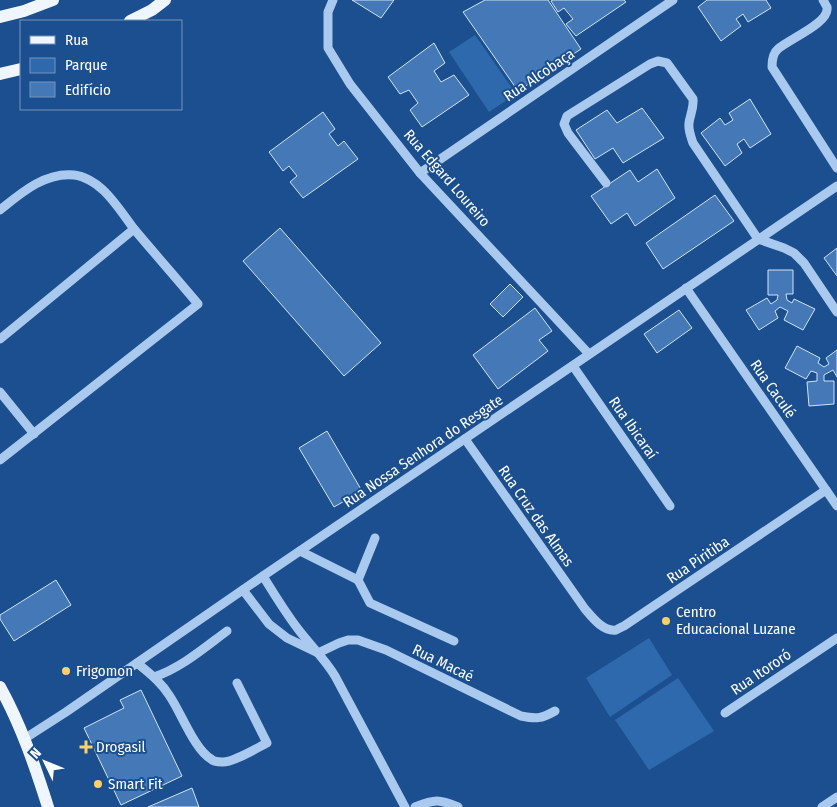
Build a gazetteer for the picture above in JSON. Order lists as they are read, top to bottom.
{
  "streets": {
    "street": [
      "Rua Alcobaça",
      "Rua Edgard Loureiro",
      "Rua Caculé",
      "Rua Ibicaraí",
      "Rua Nossa Senhora do Resgate",
      "Rua Cruz das Almas",
      "Rua Piritiba",
      "Rua Macaé",
      "Rua Itororó"
    ]
  },
  "crossings": [
    ["Rua Alcobaça", "Rua Edgard Loureiro"],
    ["Rua Edgard Loureiro", "Rua Nossa Senhora do Resgate"],
    ["Rua Caculé", "Rua Nossa Senhora do Resgate"],
    ["Rua Caculé", "Rua Piritiba"],
    ["Rua Ibicaraí", "Rua Nossa Senhora do Resgate"],
    ["Rua Nossa Senhora do Resgate", "Rua Cruz das Almas"],
    ["Rua Cruz das Almas", "Rua Piritiba"]
  ],
  "places": {
    "other": ["Centro Educacional Luzane", "Frigomon", "Smart Fit"],
    "health": ["Drogasil"]
  },
  "legend": ["Rua", "Parque", "Edifício"],
  "north": "top left"
}
